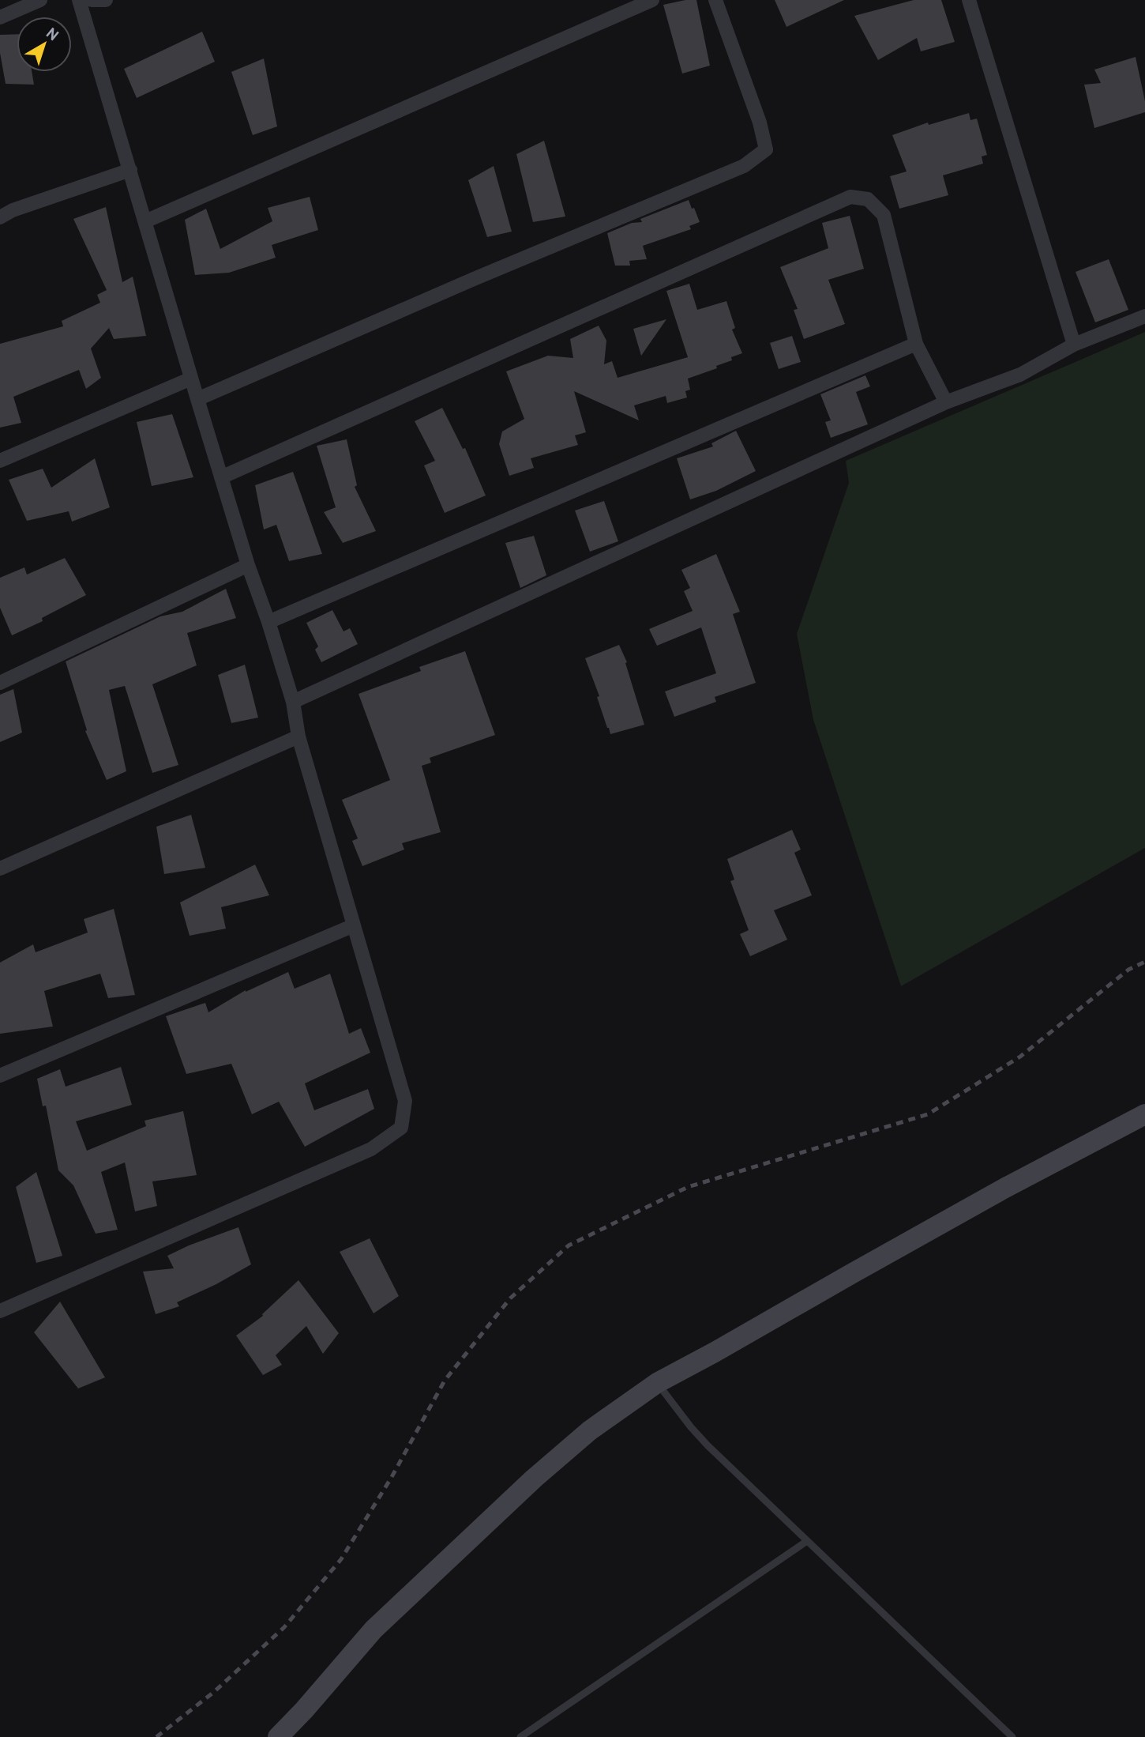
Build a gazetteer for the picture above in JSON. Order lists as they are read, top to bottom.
{
  "north": "top right"
}
